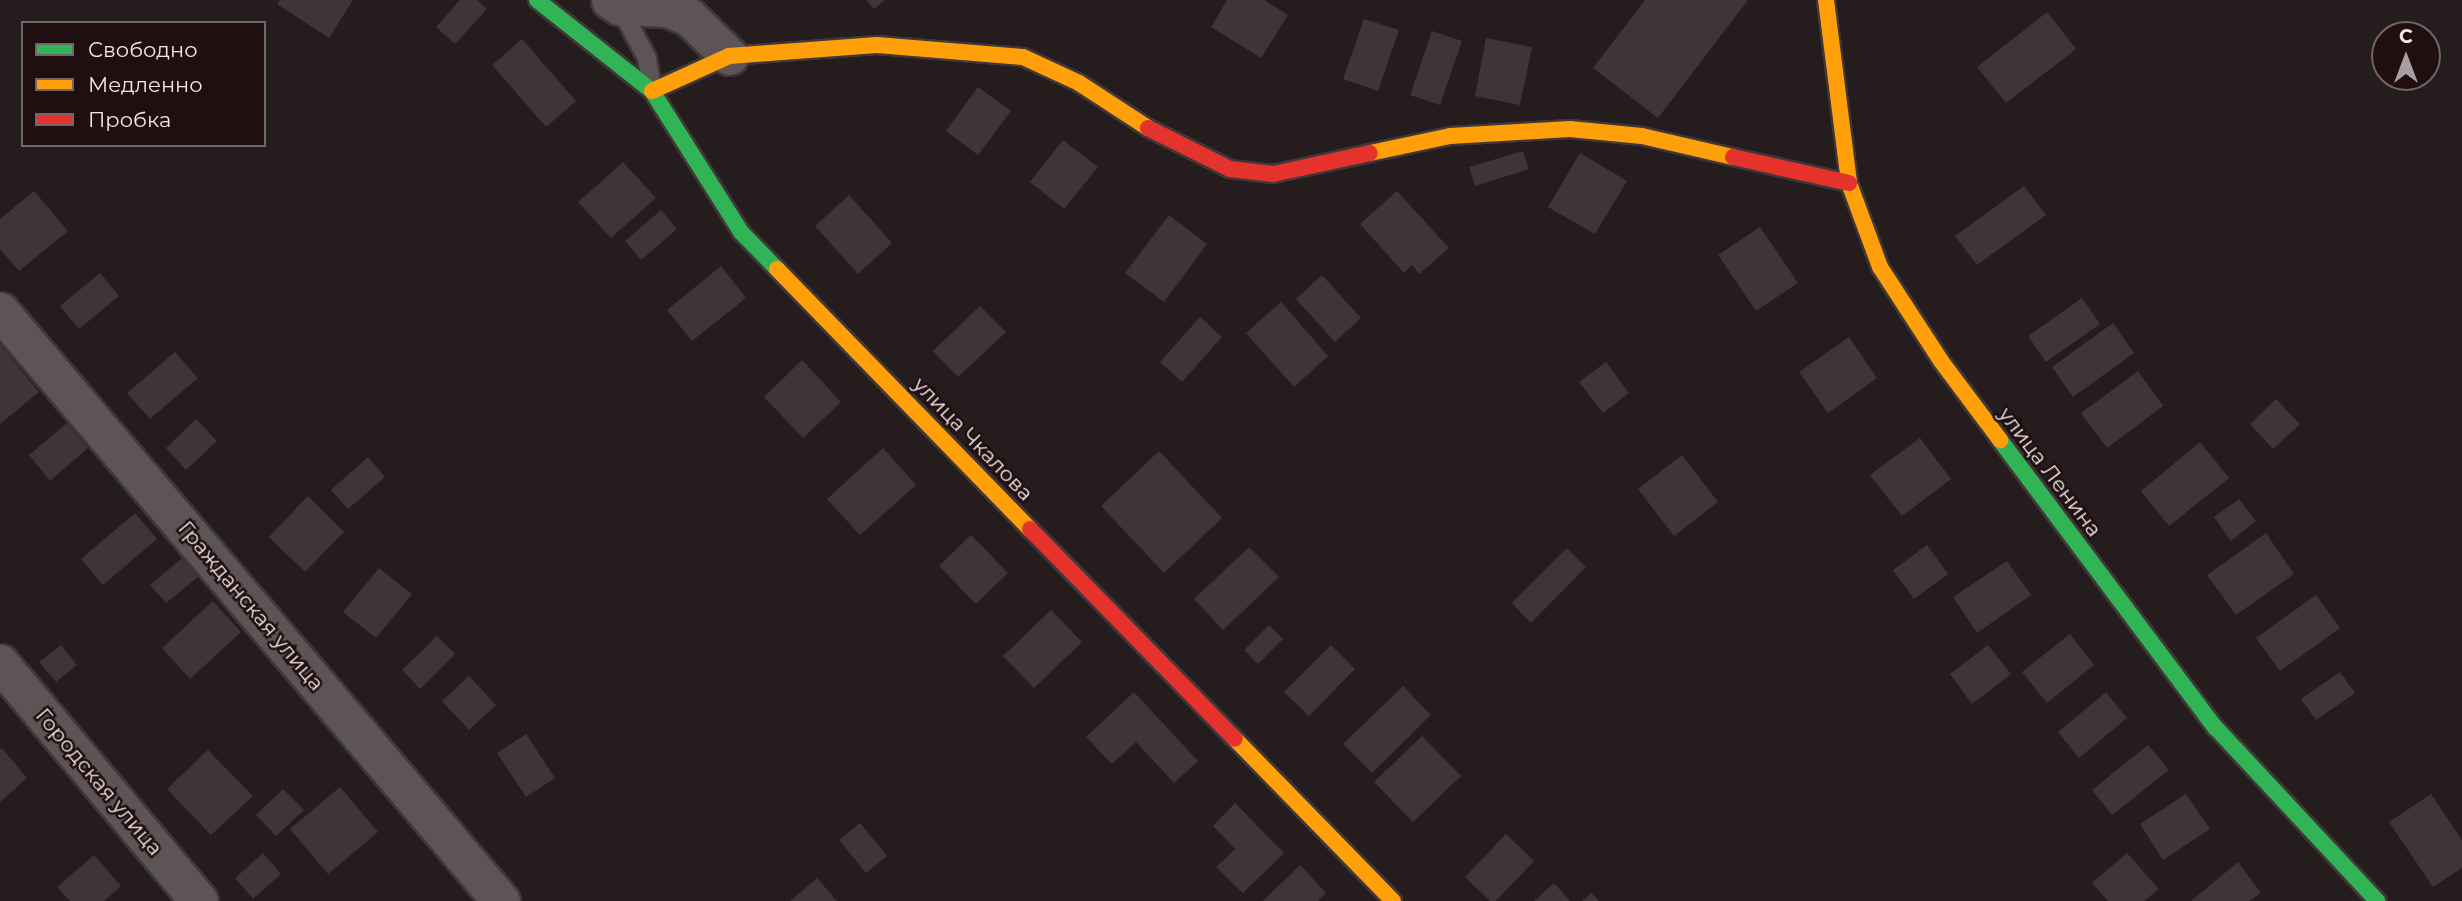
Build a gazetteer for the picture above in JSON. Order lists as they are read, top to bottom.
{
  "streets": {
    "street": [
      "улица Чкалова",
      "улица Ленина",
      "Гражданская улица",
      "Городская улица"
    ]
  },
  "legend": ["Свободно", "Медленно", "Пробка"],
  "north": "top"
}
